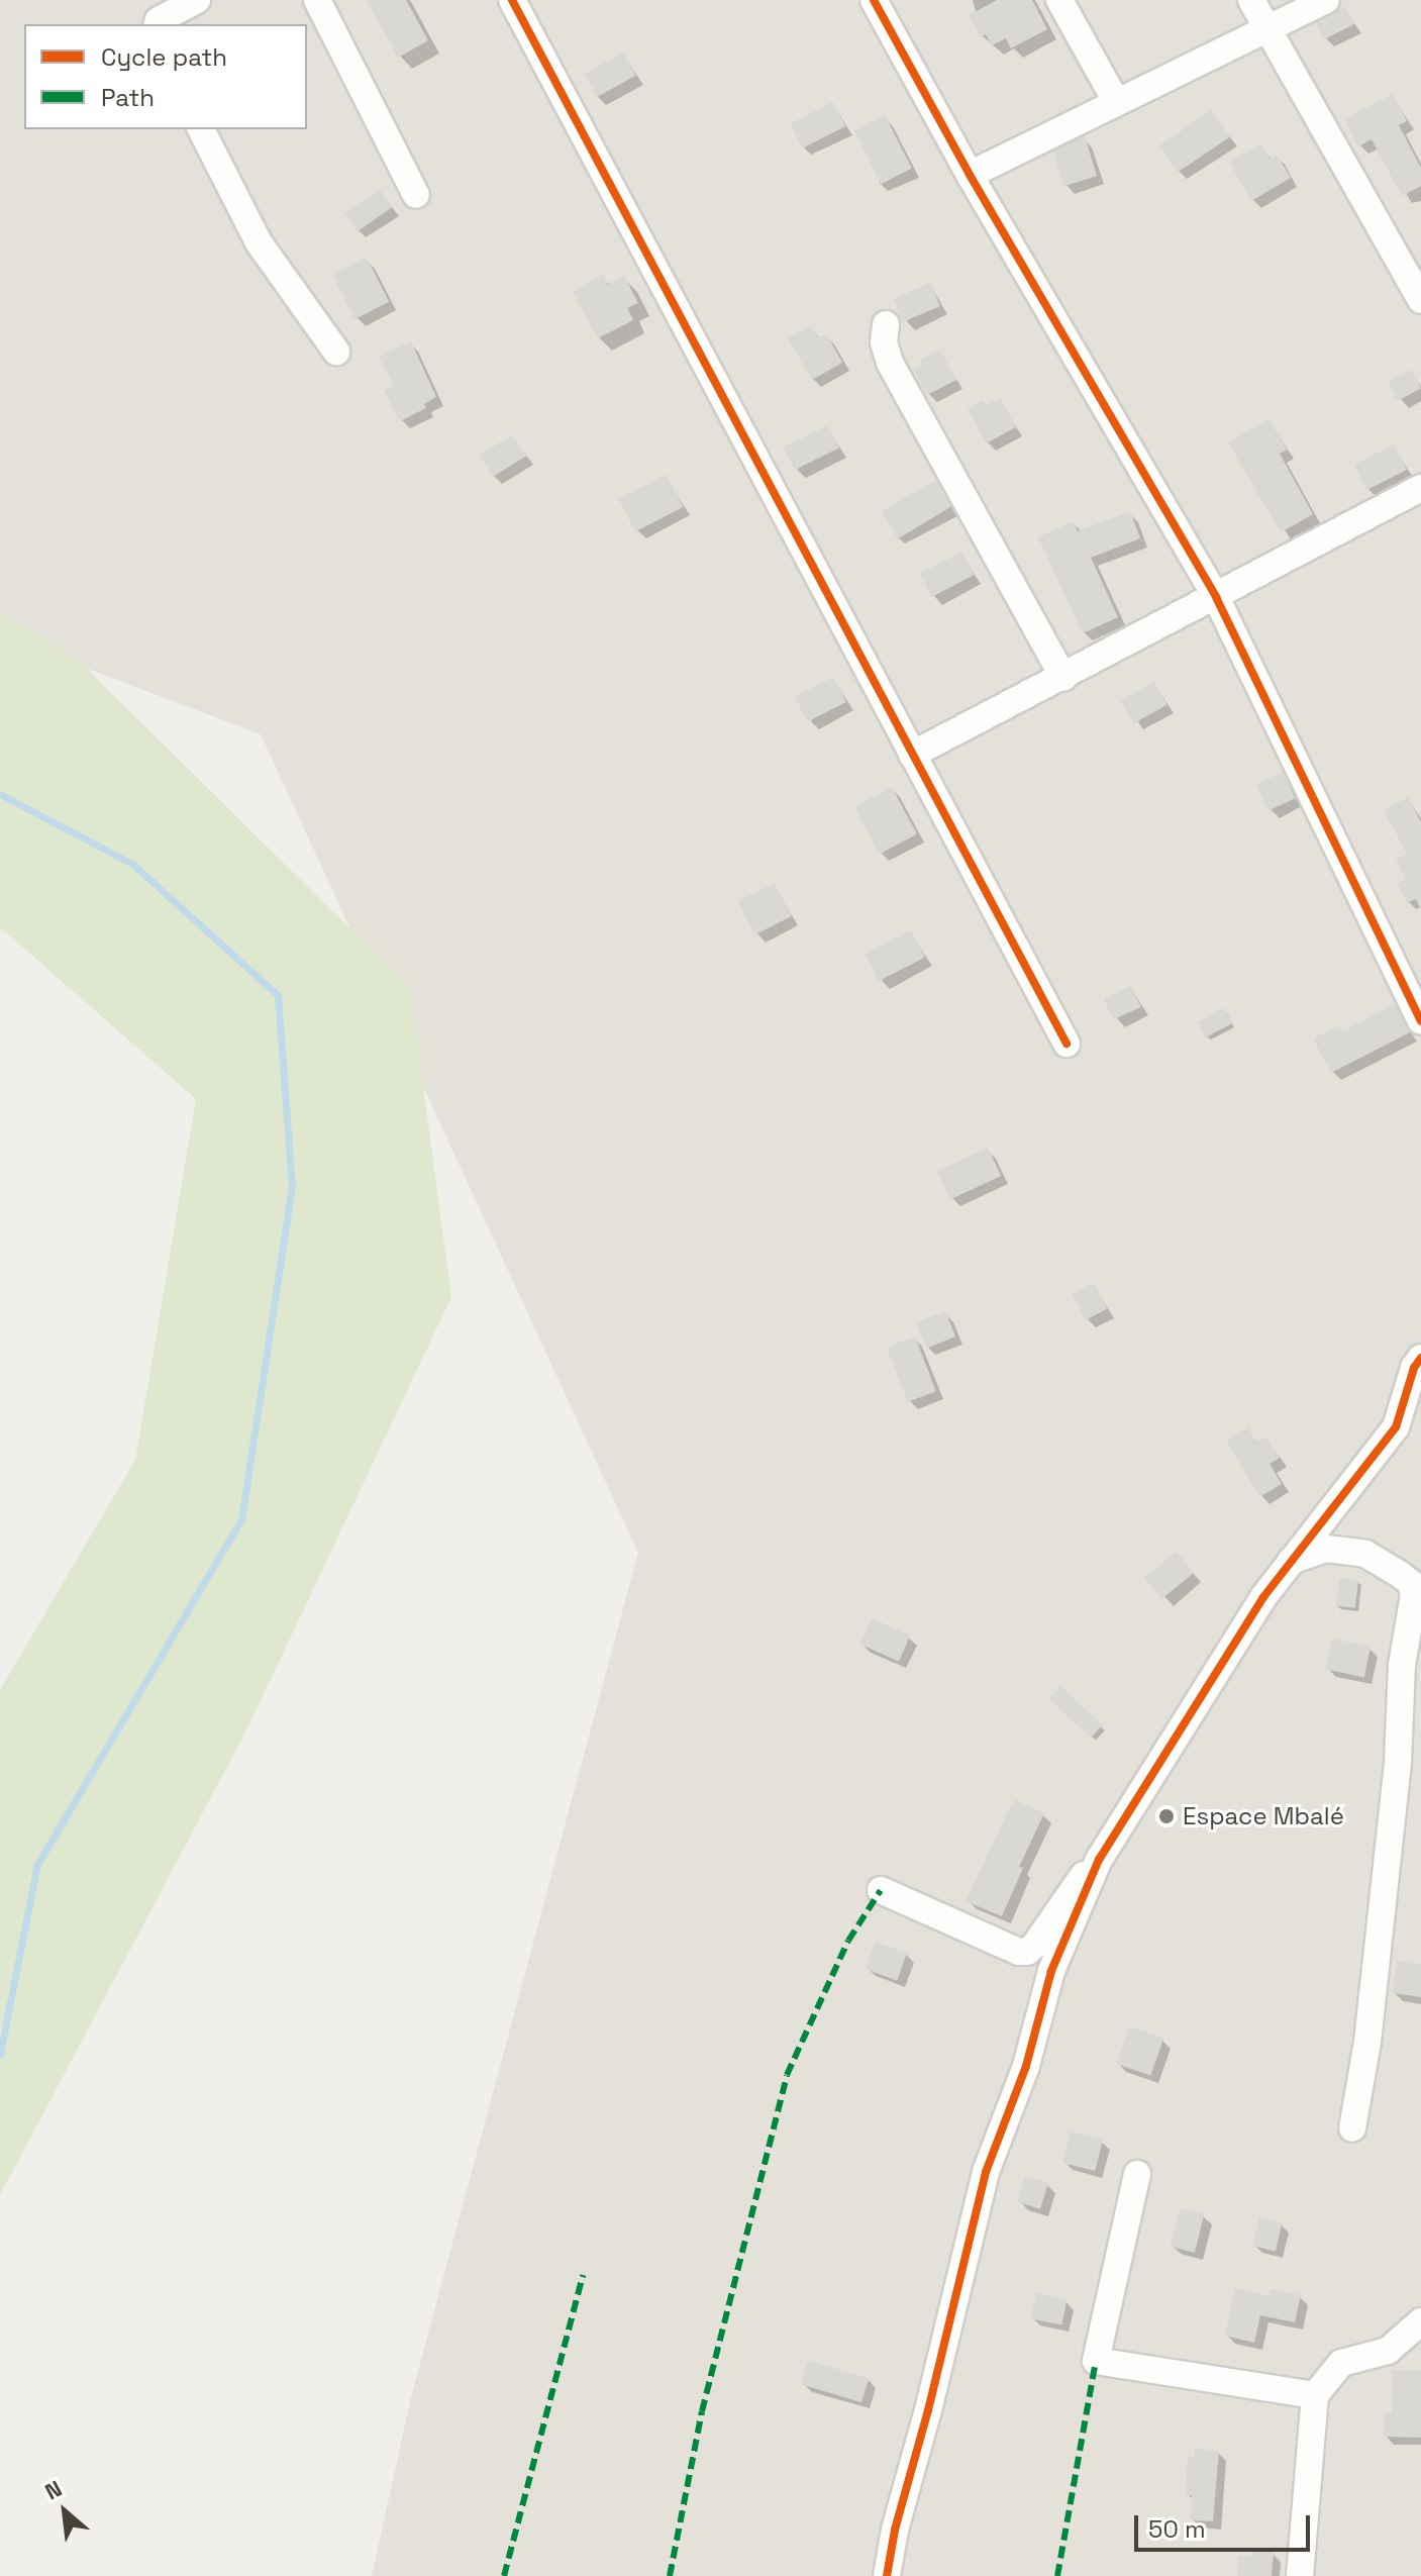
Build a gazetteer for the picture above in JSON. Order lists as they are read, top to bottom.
{
  "places": ["Espace Mbalé"],
  "legend": ["Cycle path", "Path"],
  "scale_bar": "50 m",
  "north": "top left"
}
